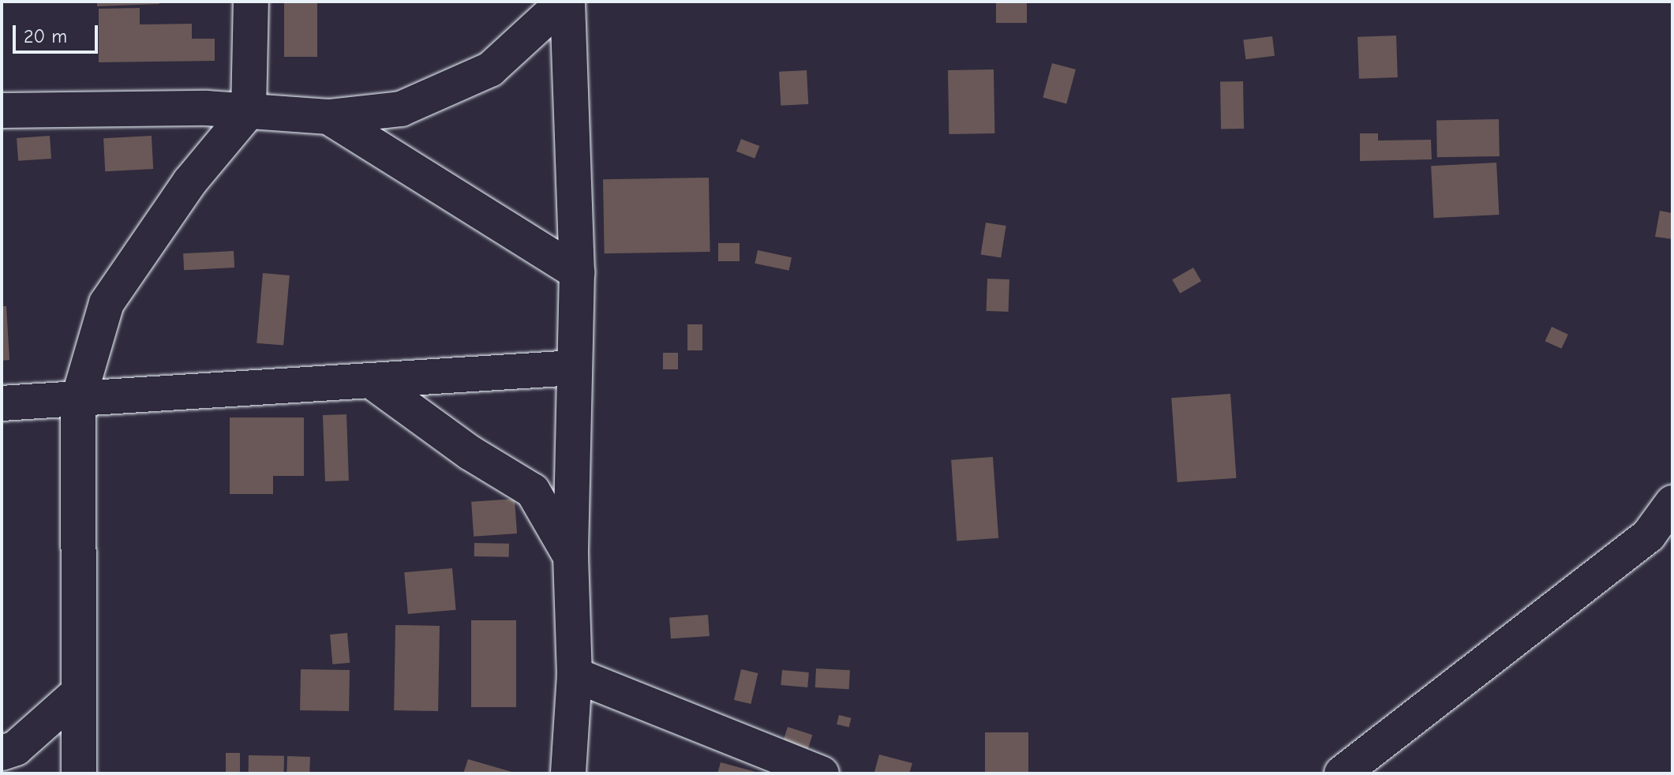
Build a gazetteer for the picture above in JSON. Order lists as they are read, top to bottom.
{
  "scale_bar": "20 m"
}
